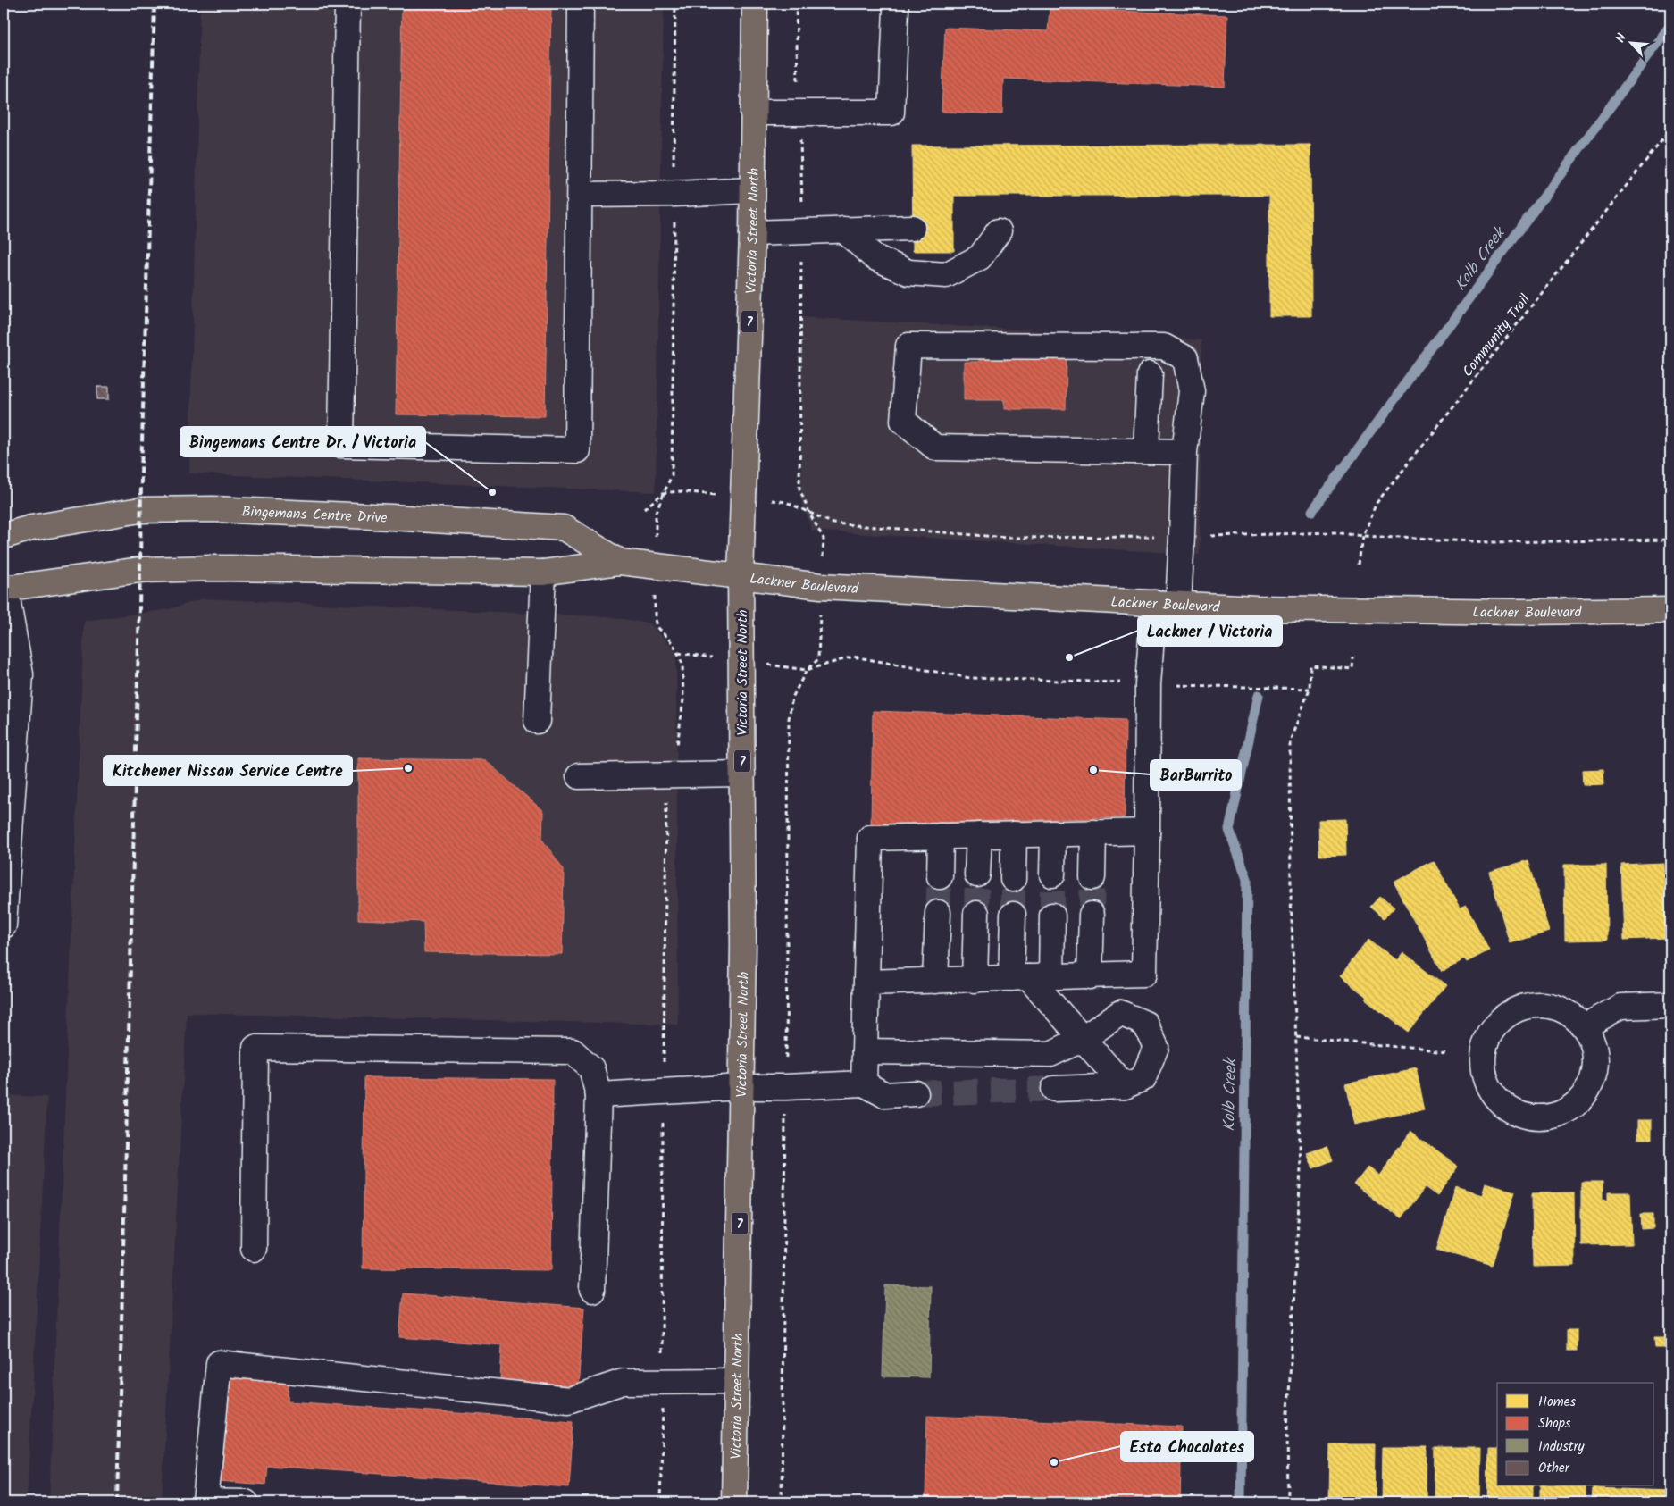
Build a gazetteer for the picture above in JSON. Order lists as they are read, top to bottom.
{
  "streets": {
    "main road": [
      "Victoria Street North",
      "7",
      "Bingemans Centre Drive",
      "Lackner Boulevard"
    ],
    "path": ["Community Trail"]
  },
  "crossings": [
    ["Victoria Street North", "Bingemans Centre Drive"],
    ["Victoria Street North", "Lackner Boulevard"],
    ["Bingemans Centre Drive", "Lackner Boulevard"]
  ],
  "water": ["Kolb Creek"],
  "places": [
    "Bingemans Centre Dr. / Victoria",
    "Lackner / Victoria",
    "Kitchener Nissan Service Centre",
    "BarBurrito",
    "Esta Chocolates"
  ],
  "legend": [
    "Homes",
    "Shops",
    "Industry",
    "Other"
  ],
  "north": "top left"
}
